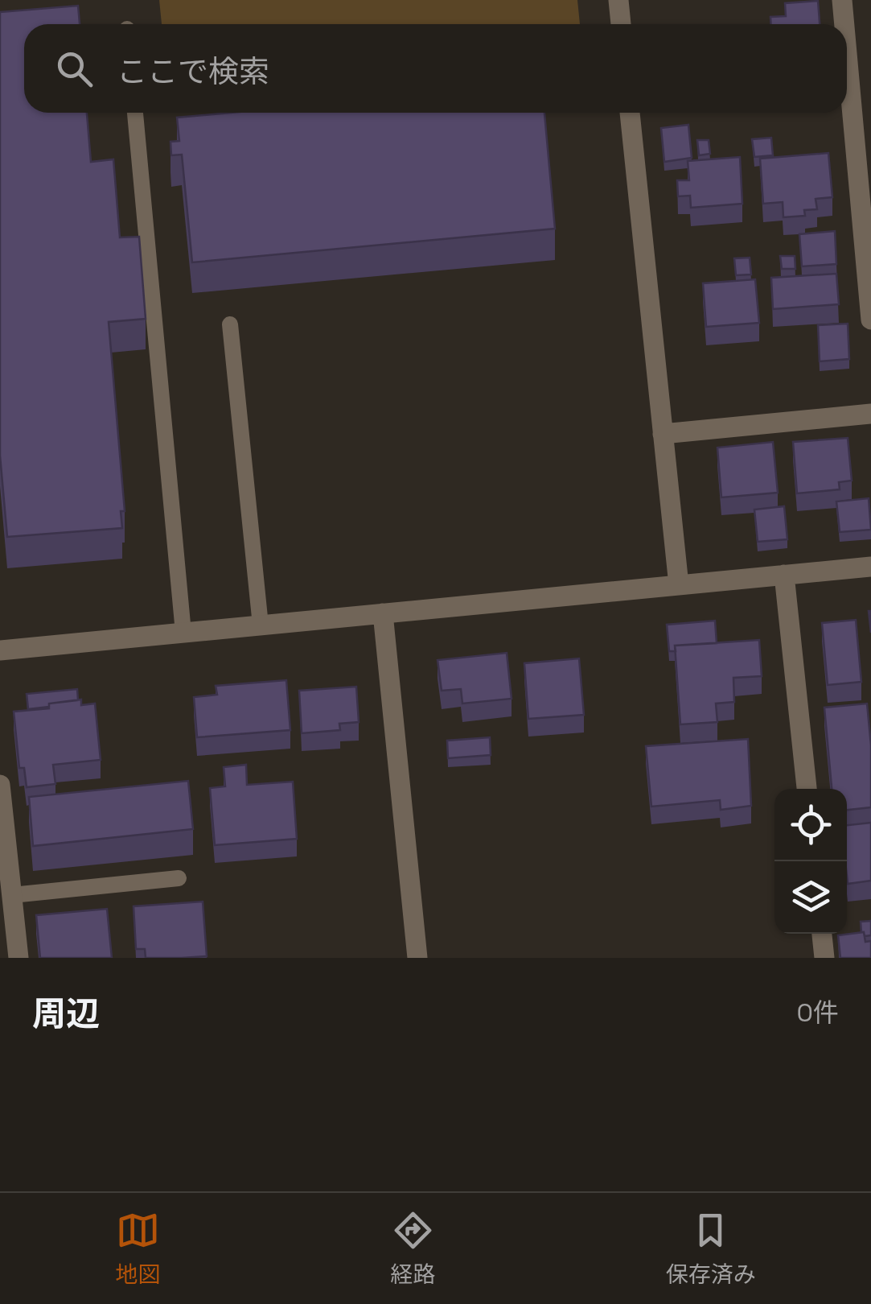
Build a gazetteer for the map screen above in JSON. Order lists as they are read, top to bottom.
{
  "page": {
    "search": "ここで検索",
    "heading": ["周辺", "0件"],
    "nav": ["地図", "経路", "保存済み"]
  }
}
